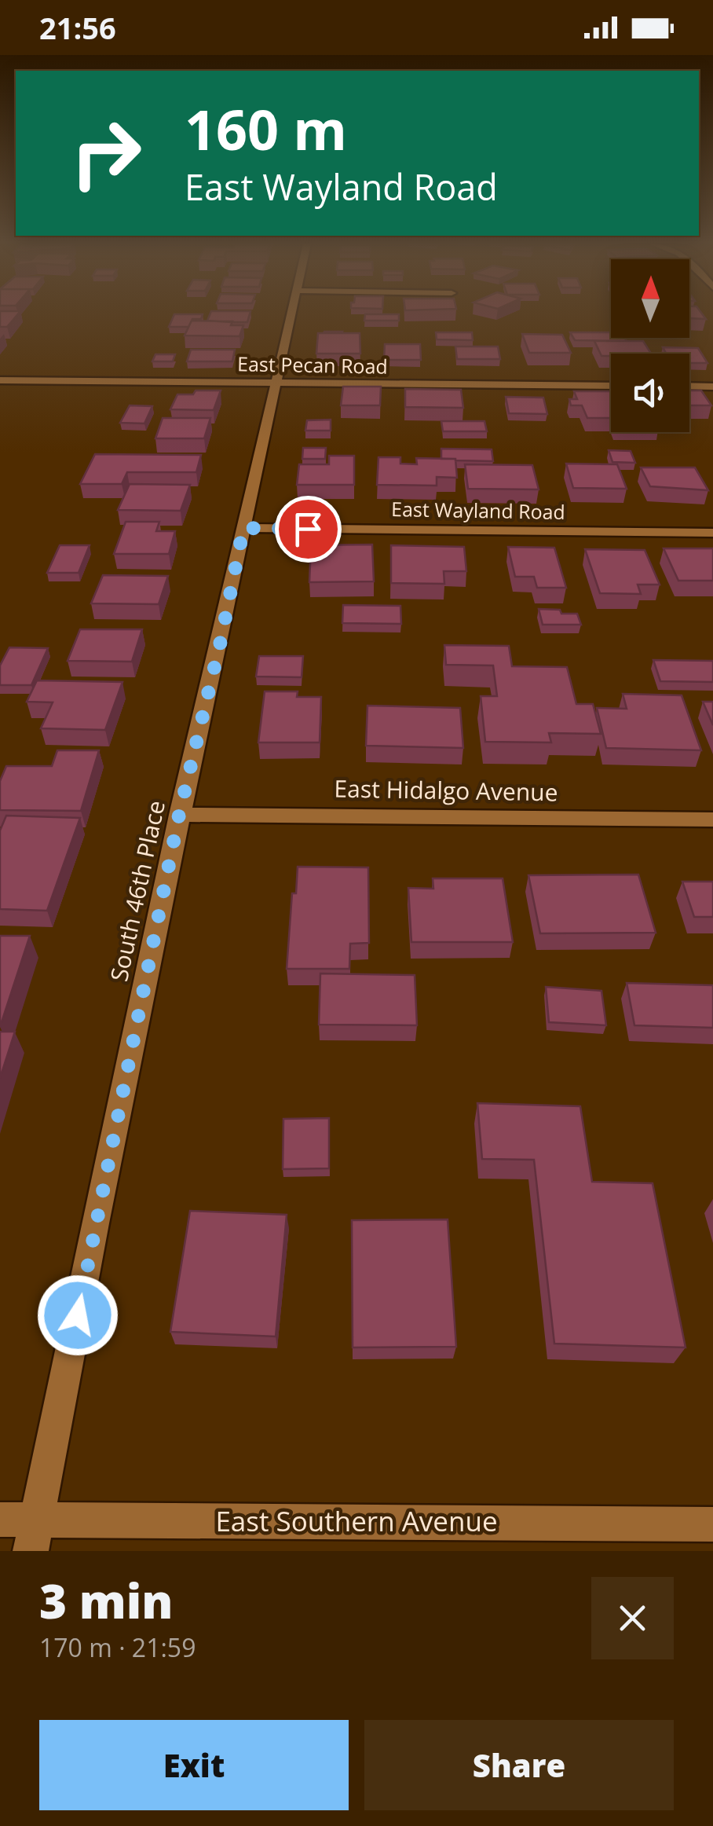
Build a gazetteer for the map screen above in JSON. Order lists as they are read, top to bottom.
{
  "streets": {
    "street": [
      "East Pecan Road",
      "East Wayland Road",
      "East Hidalgo Avenue",
      "South 46th Place",
      "East Southern Avenue"
    ]
  },
  "crossings": [
    ["East Pecan Road", "South 46th Place"],
    ["East Wayland Road", "South 46th Place"],
    ["East Hidalgo Avenue", "South 46th Place"],
    ["South 46th Place", "East Southern Avenue"]
  ],
  "north": "top",
  "page": {
    "status": "21:56",
    "turn": ["160 m", "East Wayland Road"],
    "heading": ["3 min", "170 m · 21:59"],
    "buttons": ["Exit", "Share"]
  }
}
